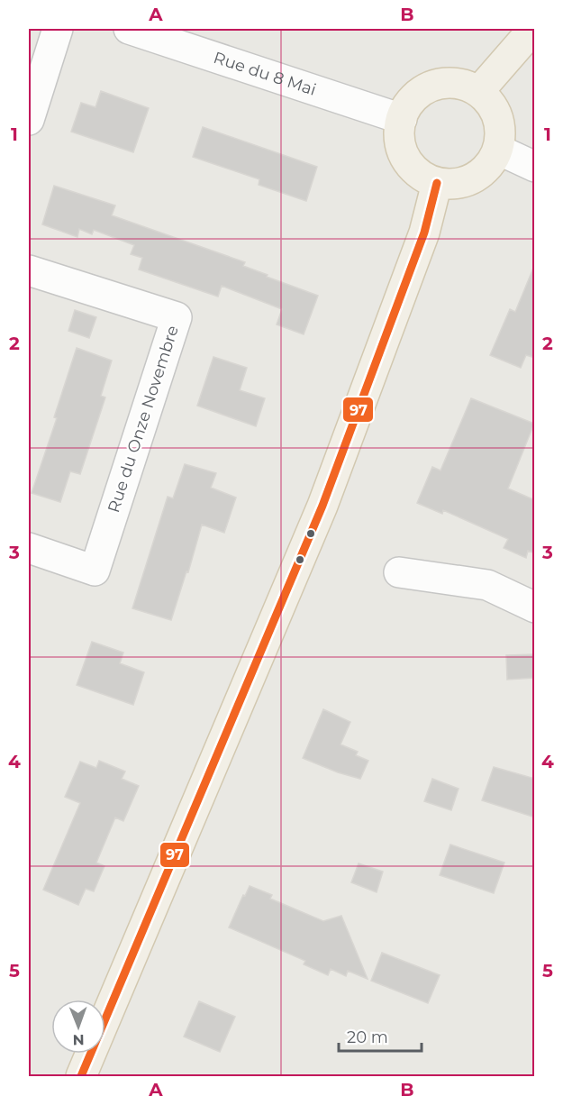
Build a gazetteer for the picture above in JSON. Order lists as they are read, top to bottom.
{
  "streets": {
    "street": ["Rue du 8 Mai", "Rue du Onze Novembre"]
  },
  "lines": ["transit line 97"],
  "scale_bar": "20 m",
  "north": "bottom",
  "grid": {
    "columns": ["A", "B"],
    "rows": [
      "1",
      "2",
      "3",
      "4",
      "5"
    ]
  }
}
